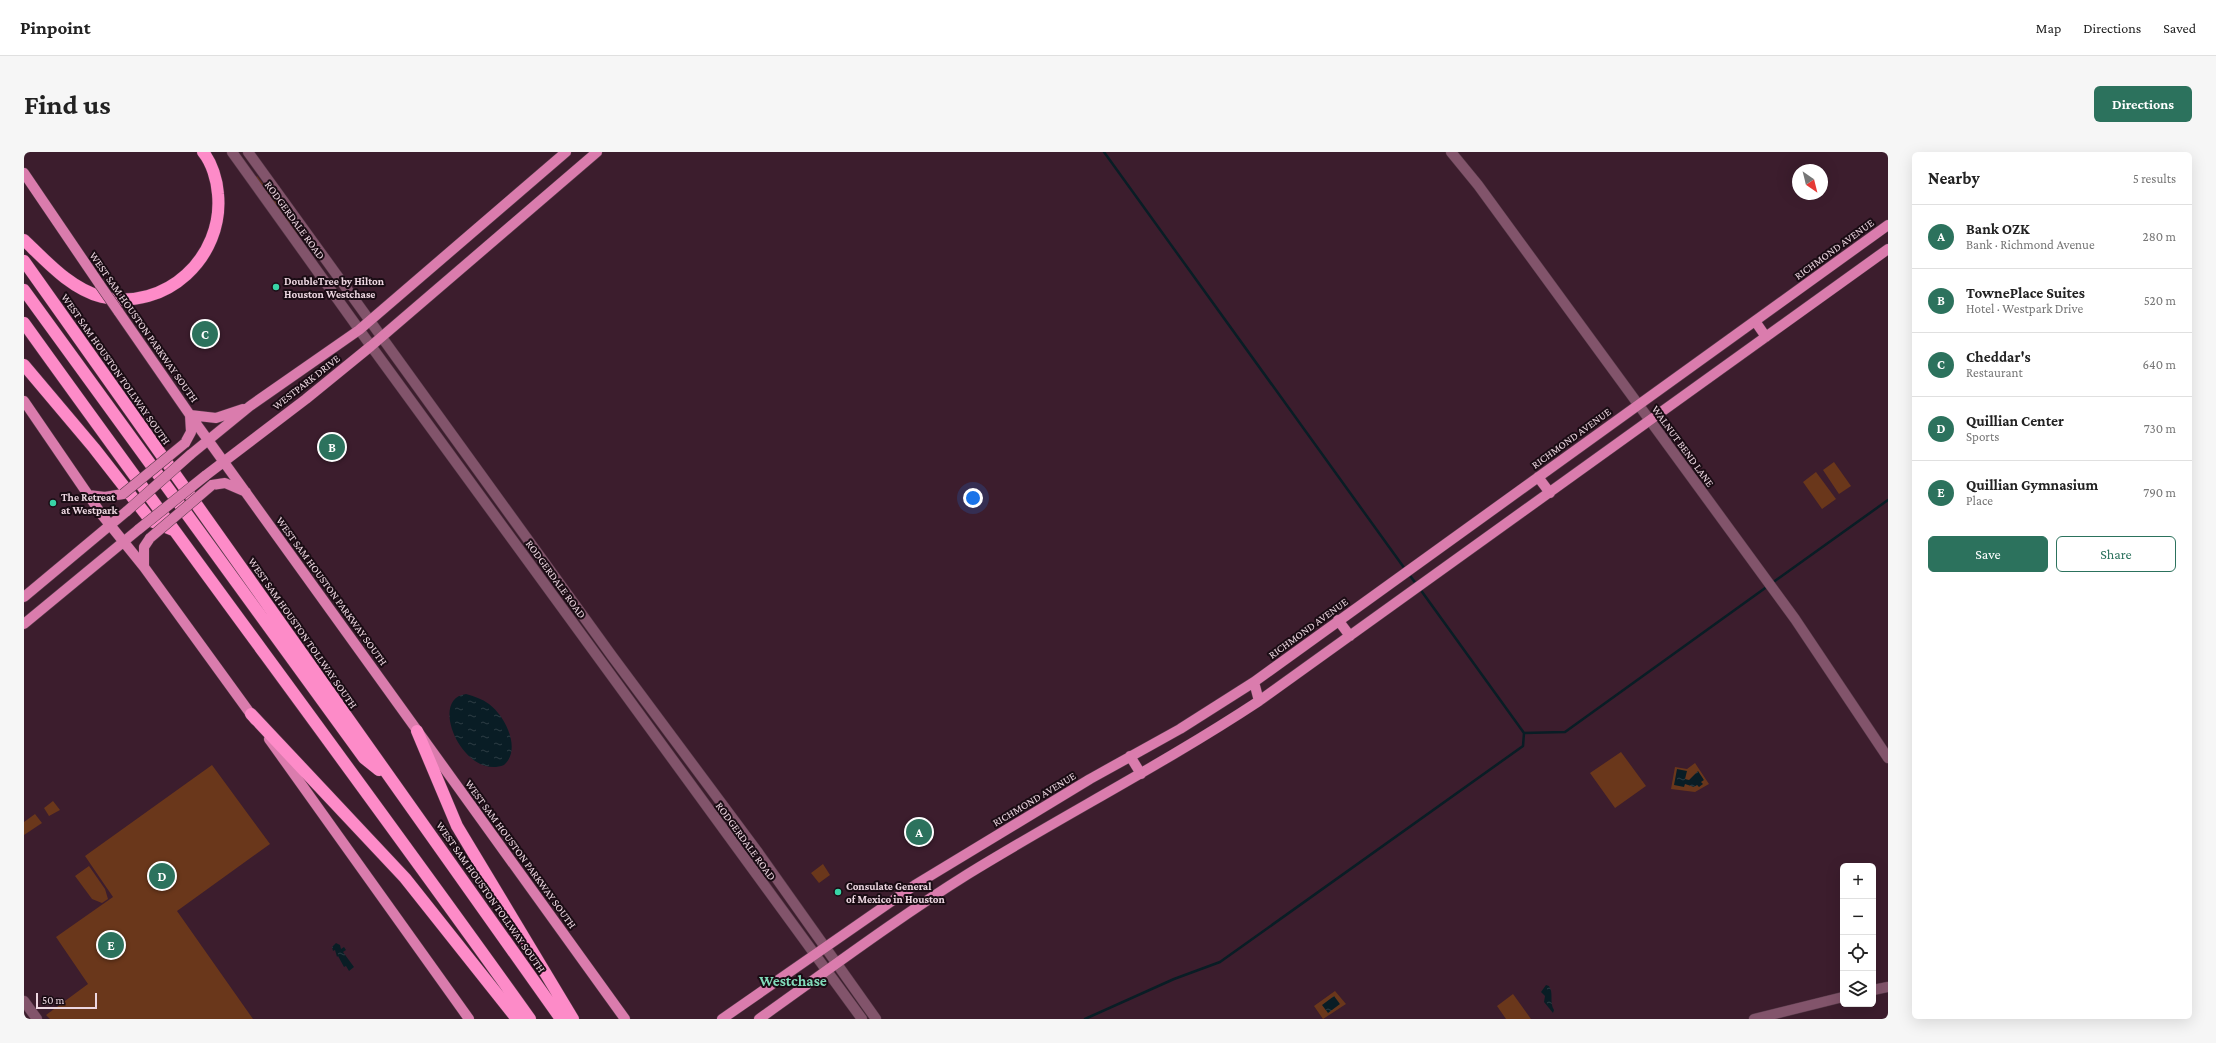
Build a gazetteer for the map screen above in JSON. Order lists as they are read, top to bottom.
{
  "streets": {
    "highway": ["WEST SAM HOUSTON TOLLWAY SOUTH"],
    "main road": ["RICHMOND AVENUE", "WEST SAM HOUSTON PARKWAY SOUTH", "WESTPARK DRIVE"],
    "street": ["RODGERDALE ROAD", "WALNUT BEND LANE"]
  },
  "crossings": [
    ["RODGERDALE ROAD", "RICHMOND AVENUE"],
    ["RODGERDALE ROAD", "WESTPARK DRIVE"],
    ["RICHMOND AVENUE", "WALNUT BEND LANE"],
    ["WEST SAM HOUSTON PARKWAY SOUTH", "WESTPARK DRIVE"]
  ],
  "districts": ["Westchase"],
  "places": ["DoubleTree by Hilton Houston Westchase", "The Retreat at Westpark", "Consulate General of Mexico in Houston"],
  "scale_bar": "50 m",
  "north": "bottom right",
  "page": {
    "header": "Pinpoint",
    "nav": ["Map", "Directions", "Saved"],
    "buttons": [
      "Directions",
      ["Save", "Share"]
    ],
    "title": "Find us",
    "heading": ["Nearby", "5 results"],
    "list": [
      {
        "mark": "A",
        "name": "Bank OZK",
        "note": "Bank · Richmond Avenue",
        "value": "280 m"
      },
      {
        "mark": "B",
        "name": "TownePlace Suites",
        "note": "Hotel · Westpark Drive",
        "value": "520 m"
      },
      {
        "mark": "C",
        "name": "Cheddar's",
        "note": "Restaurant",
        "value": "640 m"
      },
      {
        "mark": "D",
        "name": "Quillian Center",
        "note": "Sports",
        "value": "730 m"
      },
      {
        "mark": "E",
        "name": "Quillian Gymnasium",
        "note": "Place",
        "value": "790 m"
      }
    ],
    "pins": [
      "C",
      "B",
      "A",
      "D",
      "E"
    ],
    "map_buttons": ["+", "−"],
    "scale": "50 m"
  }
}
